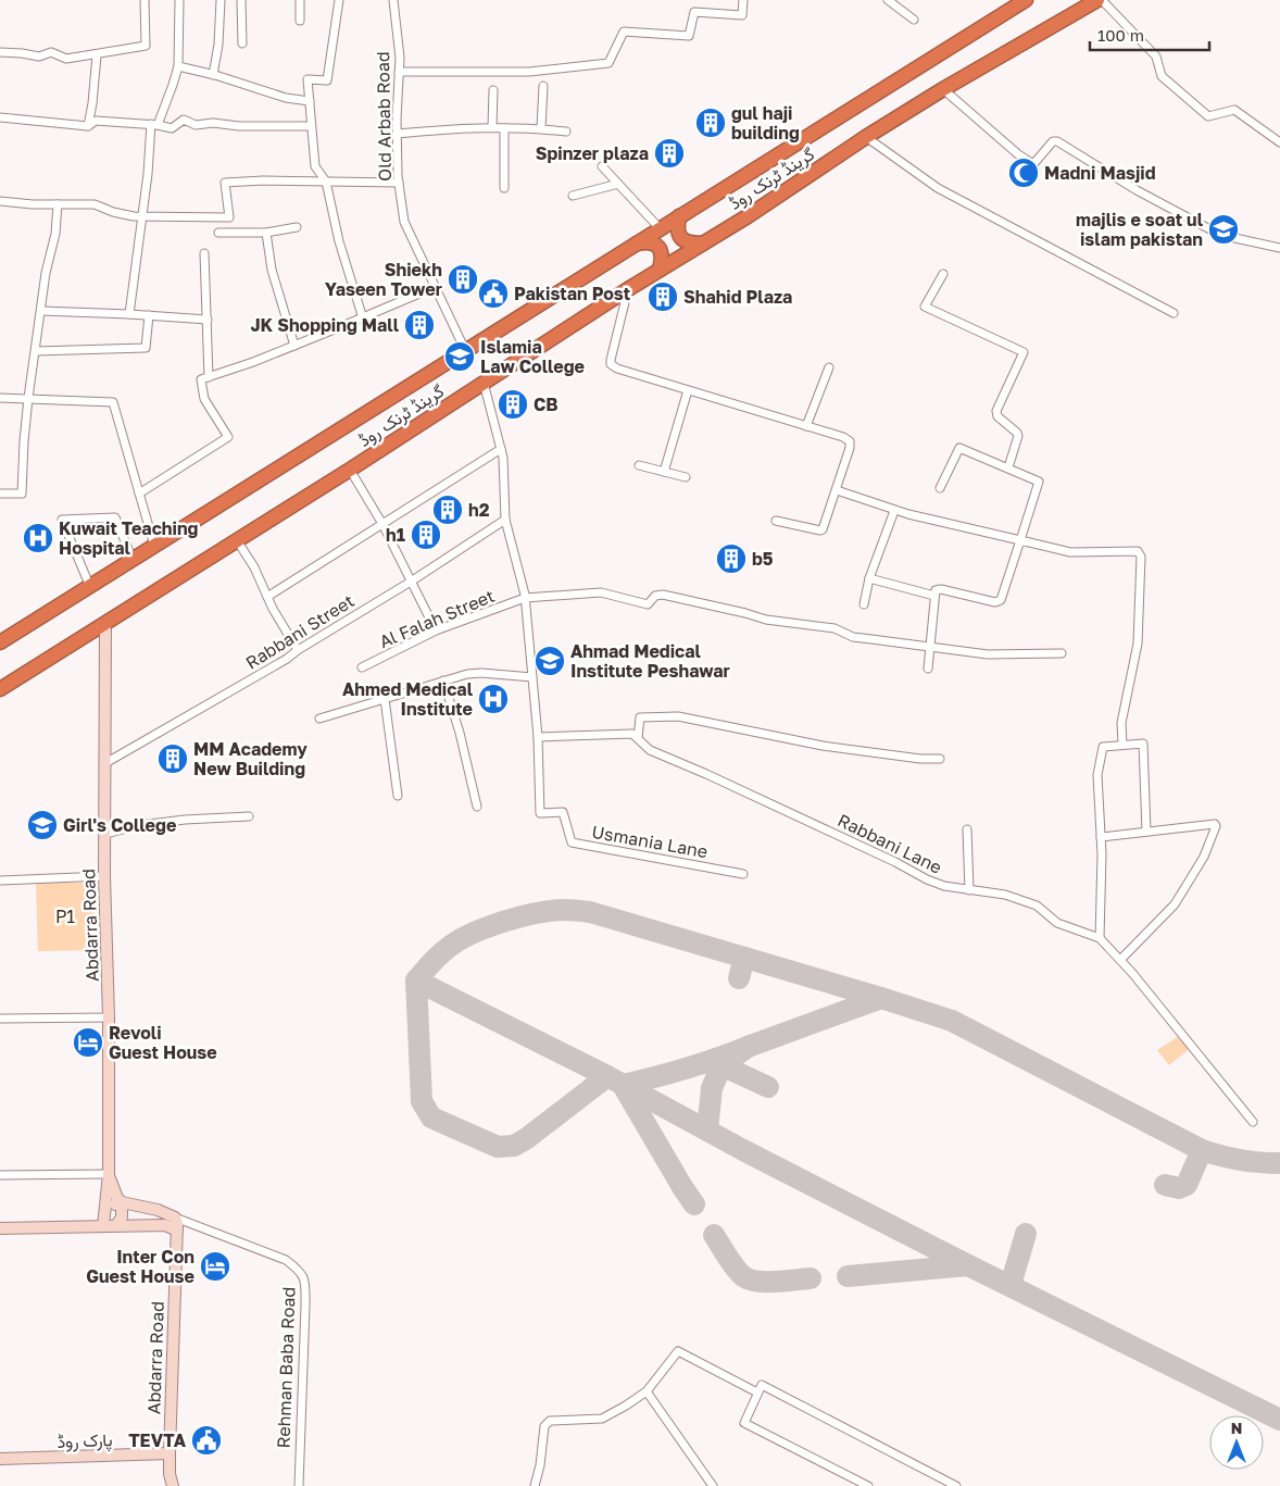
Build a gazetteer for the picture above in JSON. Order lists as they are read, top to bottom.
{
  "streets": {
    "highway": ["گرینڈ ٹرنک روڈ"],
    "street": [
      "Old Arbab Road",
      "Al Falah Street",
      "Rabbani Street",
      "Usmania Lane",
      "Rabbani Lane",
      "Abdarra Road",
      "Rehman Baba Road",
      "پارک روڈ"
    ]
  },
  "crossings": [
    ["Old Arbab Road", "گرینڈ ٹرنک روڈ"],
    ["گرینڈ ٹرنک روڈ", "Abdarra Road"],
    ["Rabbani Street", "Abdarra Road"],
    ["Usmania Lane", "Rabbani Lane"],
    ["Abdarra Road", "پارک روڈ"]
  ],
  "parks": ["P1"],
  "places": {
    "building": [
      "gul haji building",
      "Spinzer plaza",
      "Shiekh Yaseen Tower",
      "Shahid Plaza",
      "JK Shopping Mall",
      "CB",
      "h2",
      "h1",
      "b5",
      "MM Academy New Building"
    ],
    "mosque": ["Madni Masjid"],
    "school or university": [
      "majlis e soat ul islam pakistan",
      "Islamia Law College",
      "Ahmad Medical Institute Peshawar",
      "Girl's College"
    ],
    "public building": ["Pakistan Post", "TEVTA"],
    "hospital": ["Kuwait Teaching Hospital", "Ahmed Medical Institute"],
    "hotel": ["Revoli Guest House", "Inter Con Guest House"]
  },
  "scale_bar": "100 m",
  "north": "top"
}
